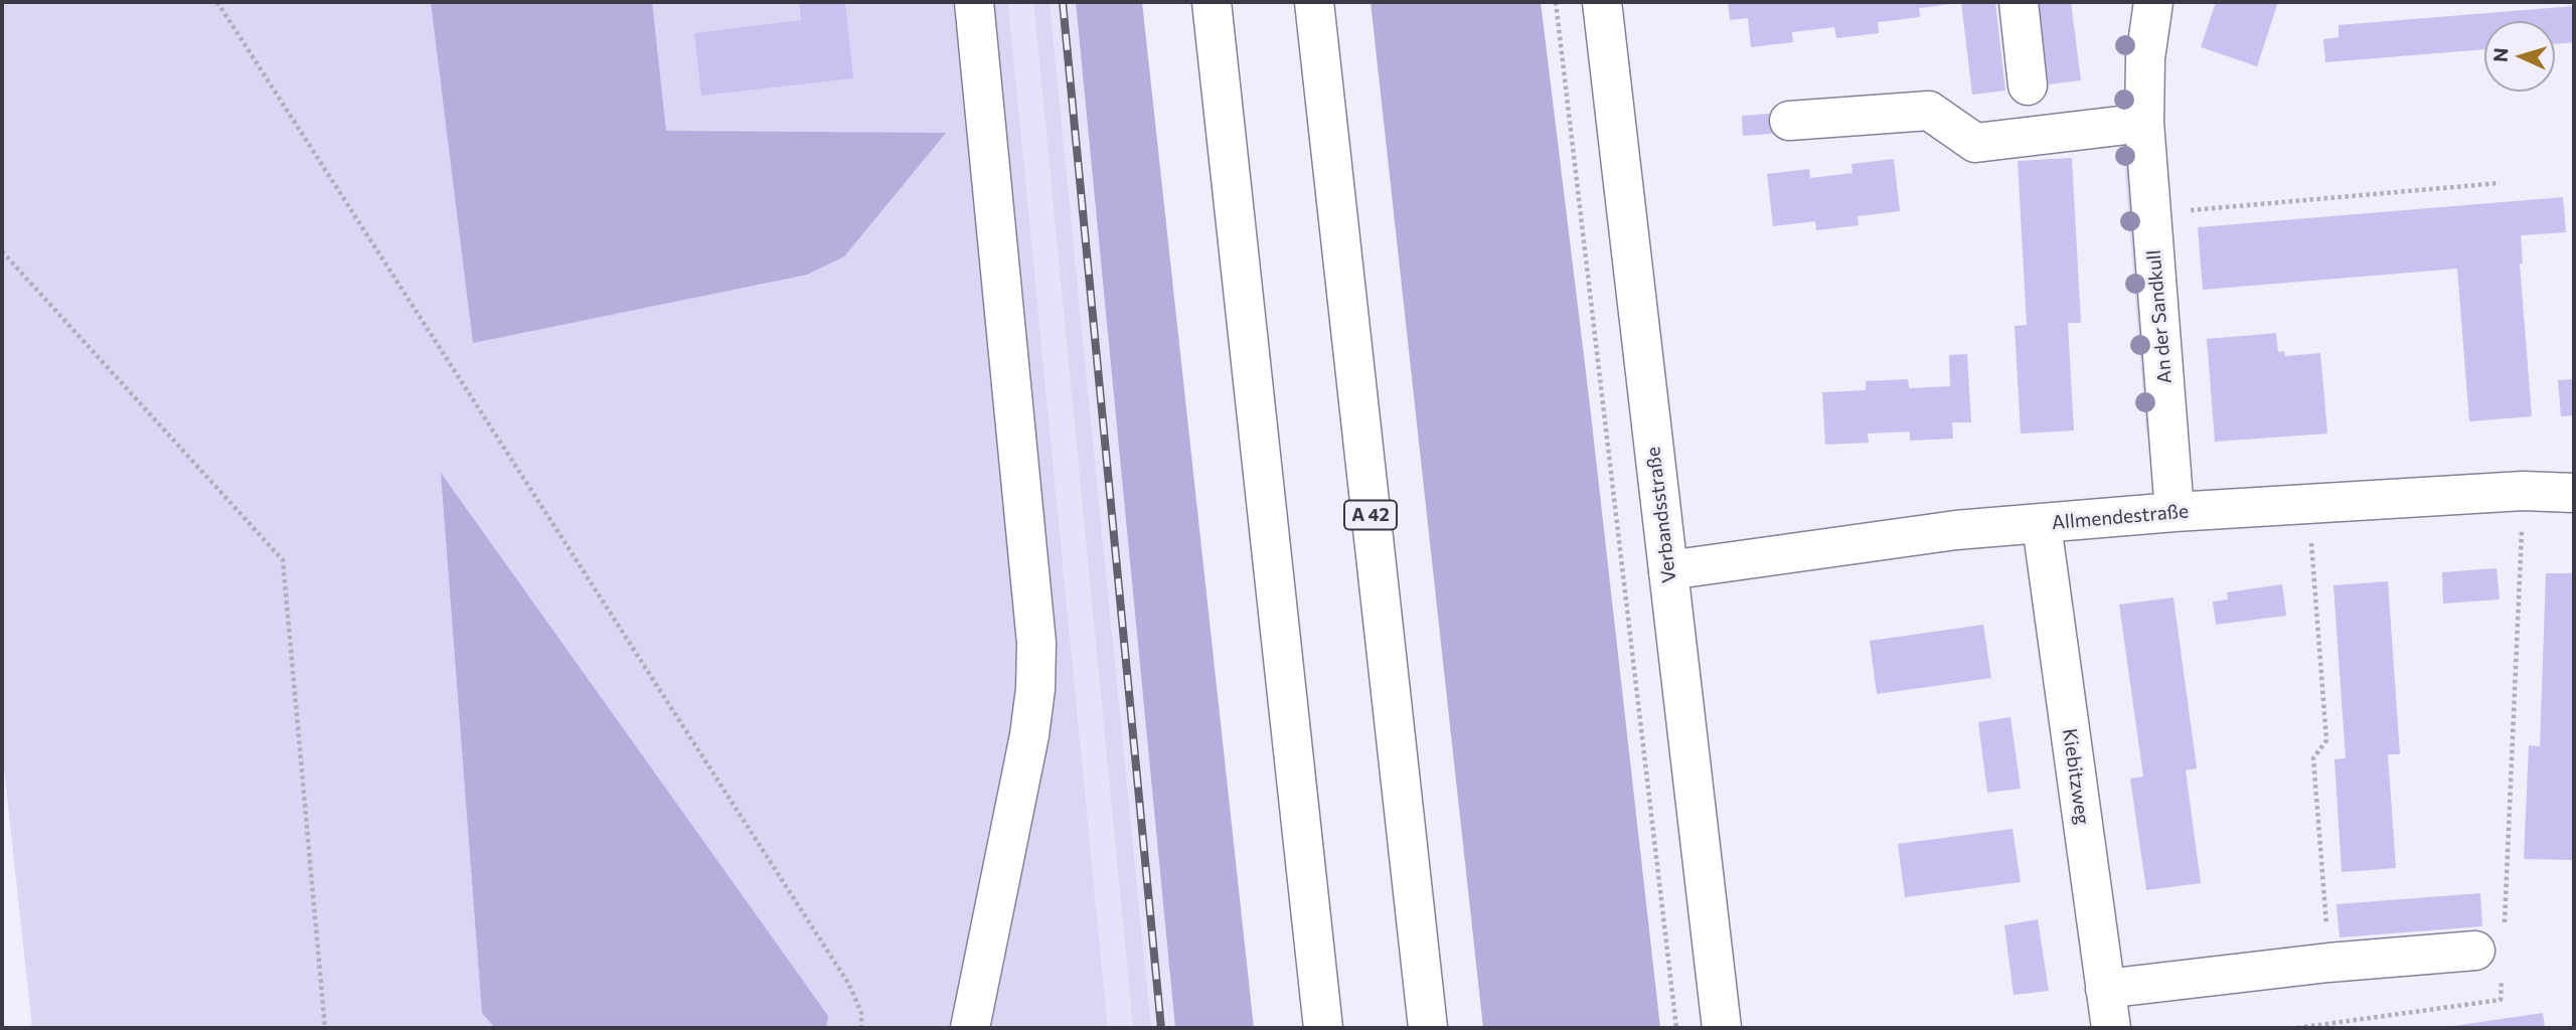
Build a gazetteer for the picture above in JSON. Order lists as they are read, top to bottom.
{
  "streets": {
    "main road": [
      "An der Sandkull",
      "A 42",
      "Verbandsstraße",
      "Allmendestraße",
      "Kiebitzweg"
    ]
  },
  "crossings": [
    ["An der Sandkull", "Allmendestraße"],
    ["Verbandsstraße", "Allmendestraße"],
    ["Allmendestraße", "Kiebitzweg"]
  ],
  "north": "left"
}
